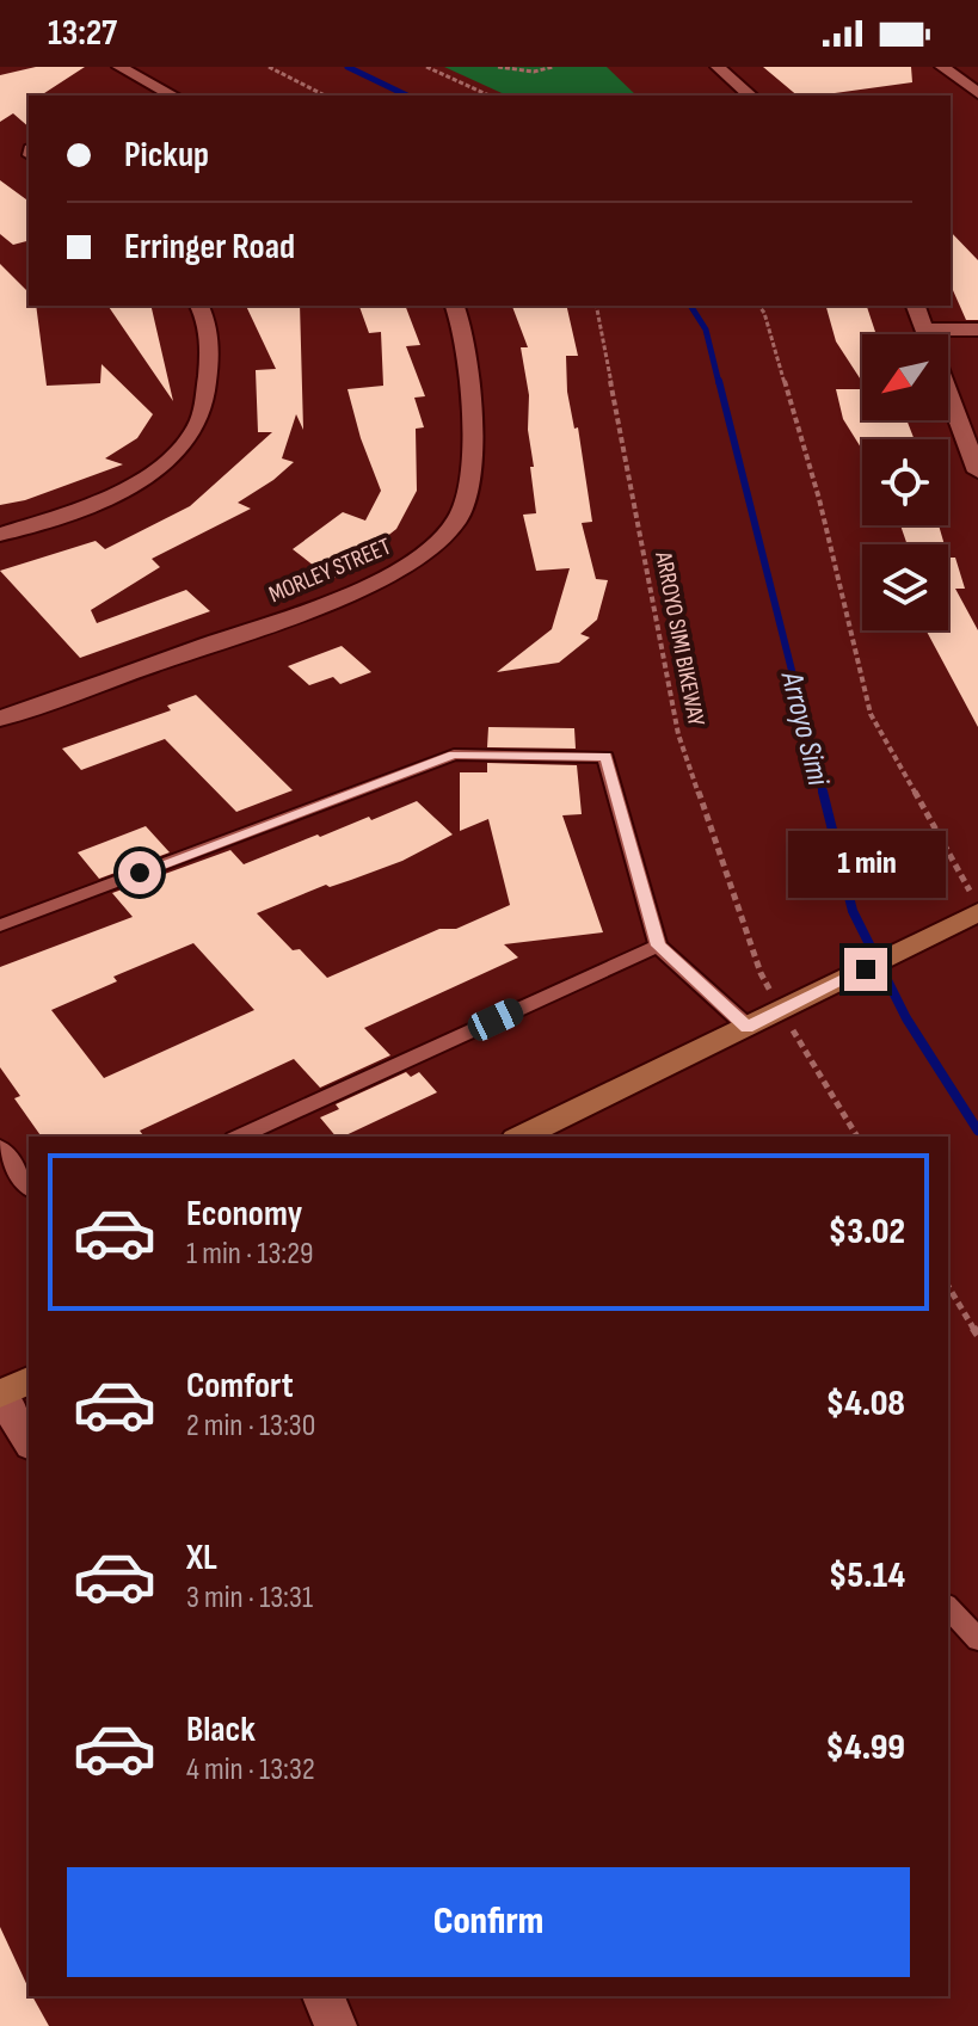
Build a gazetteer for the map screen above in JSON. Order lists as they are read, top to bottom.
{
  "streets": {
    "street": ["MORLEY STREET"],
    "path": ["ARROYO SIMI BIKEWAY"]
  },
  "water": ["Arroyo Simi"],
  "north": "bottom left",
  "page": {
    "status": "13:27",
    "banner": ["Pickup", "Erringer Road"],
    "bubble": "1 min",
    "list": [
      {
        "name": "Economy",
        "note": "1 min · 13:29",
        "value": "$3.02"
      },
      {
        "name": "Comfort",
        "note": "2 min · 13:30",
        "value": "$4.08"
      },
      {
        "name": "XL",
        "note": "3 min · 13:31",
        "value": "$5.14"
      },
      {
        "name": "Black",
        "note": "4 min · 13:32",
        "value": "$4.99"
      }
    ],
    "buttons": "Confirm"
  }
}
